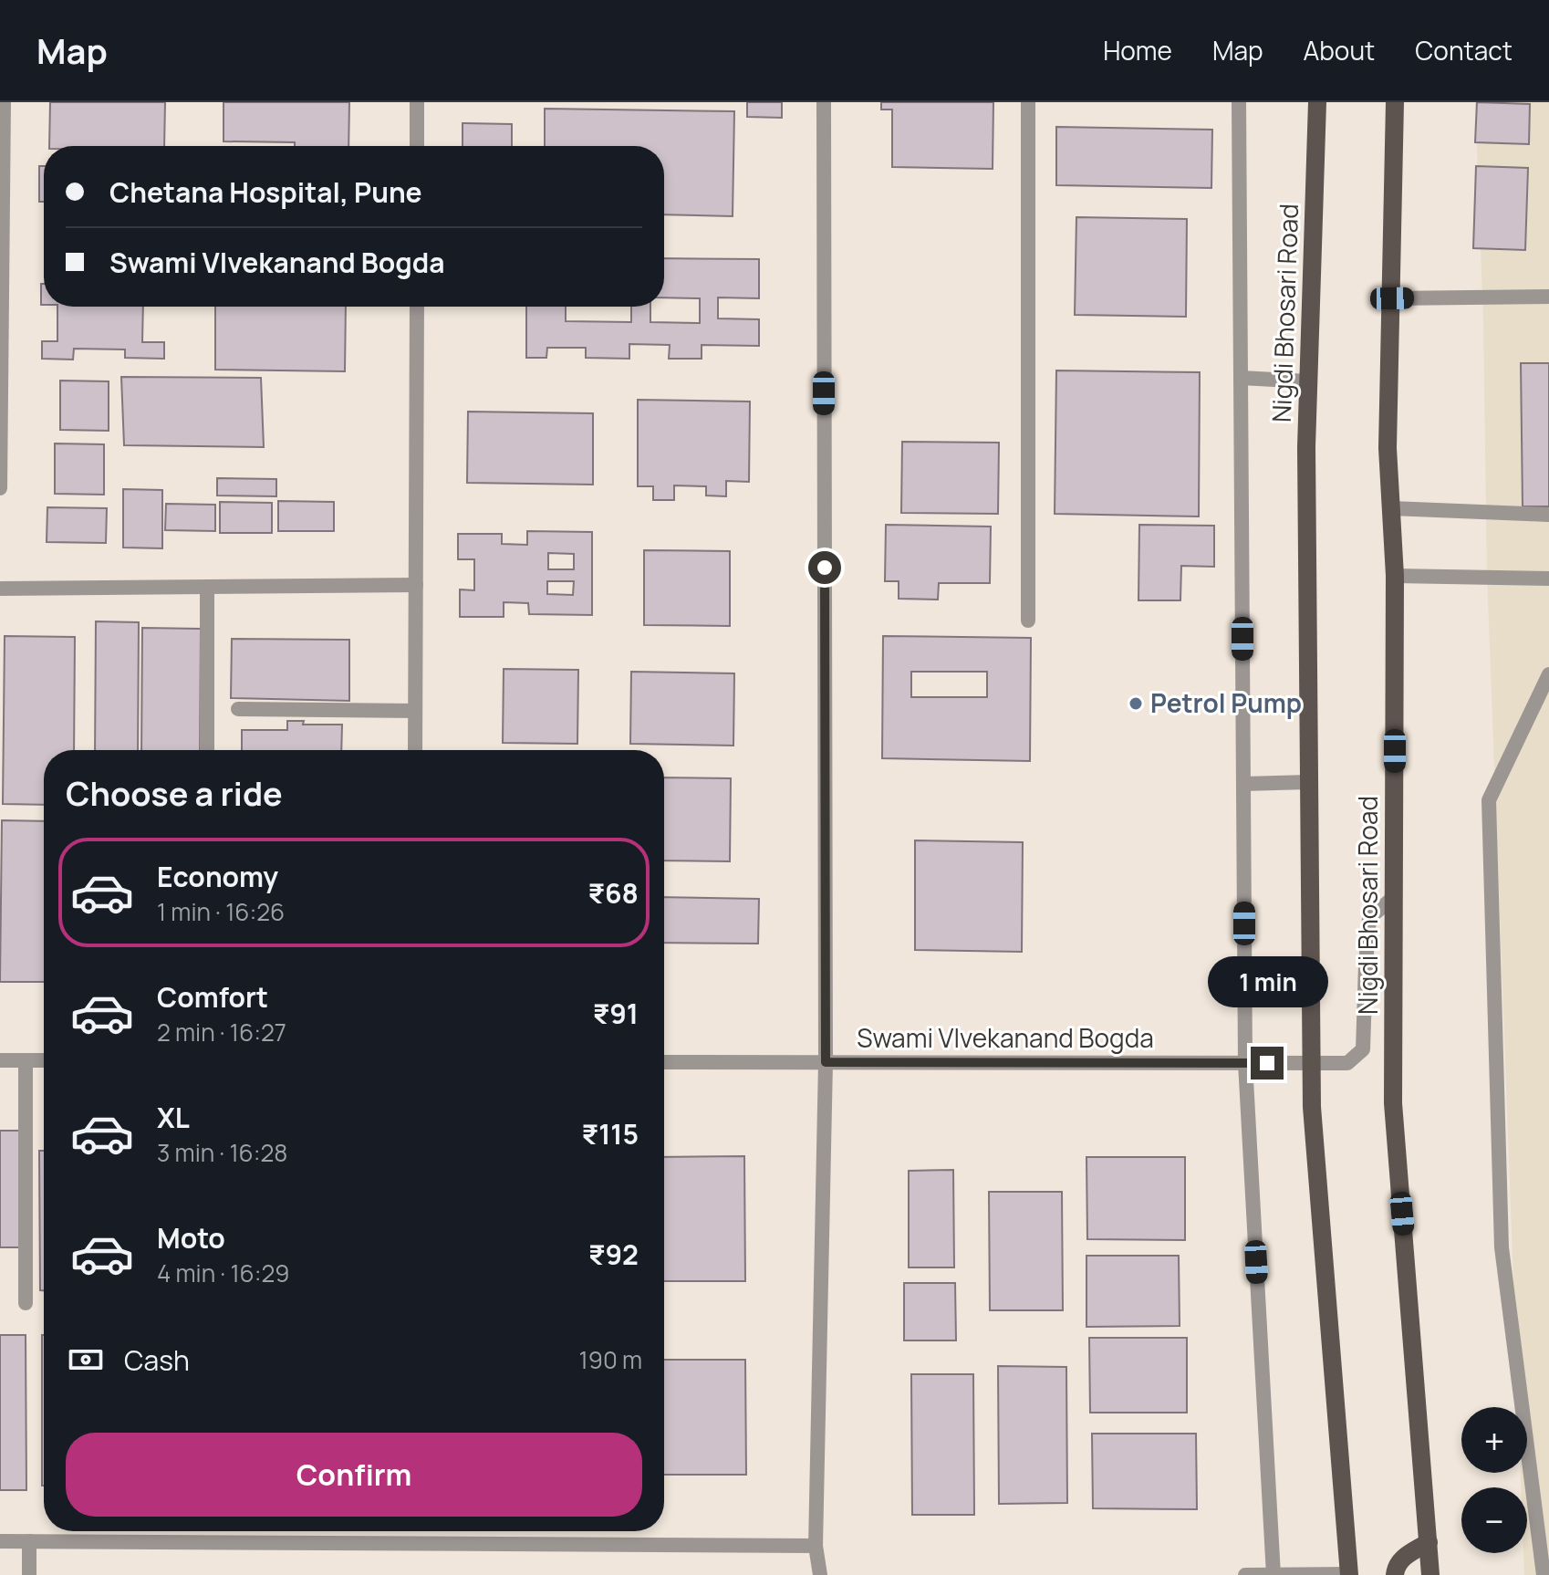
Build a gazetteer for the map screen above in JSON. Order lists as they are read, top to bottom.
{
  "streets": {
    "main road": ["Nigdi Bhosari Road"],
    "street": ["Swami VIvekanand Bogda"]
  },
  "crossings": [
    ["Nigdi Bhosari Road", "Swami VIvekanand Bogda"]
  ],
  "places": ["Petrol Pump"],
  "page": {
    "header": "Map",
    "nav": [
      "Home",
      "Map",
      "About",
      "Contact"
    ],
    "banner": ["Chetana Hospital, Pune", "Swami VIvekanand Bogda"],
    "heading": "Choose a ride",
    "list": [
      {
        "name": "Economy",
        "note": "1 min · 16:26",
        "value": "₹68"
      },
      {
        "name": "Comfort",
        "note": "2 min · 16:27",
        "value": "₹91"
      },
      {
        "name": "XL",
        "note": "3 min · 16:28",
        "value": "₹115"
      },
      {
        "name": "Moto",
        "note": "4 min · 16:29",
        "value": "₹92"
      }
    ],
    "bubble": "1 min",
    "pay": ["Cash", "190 m"],
    "map_buttons": ["+", "−"],
    "buttons": "Confirm"
  }
}
